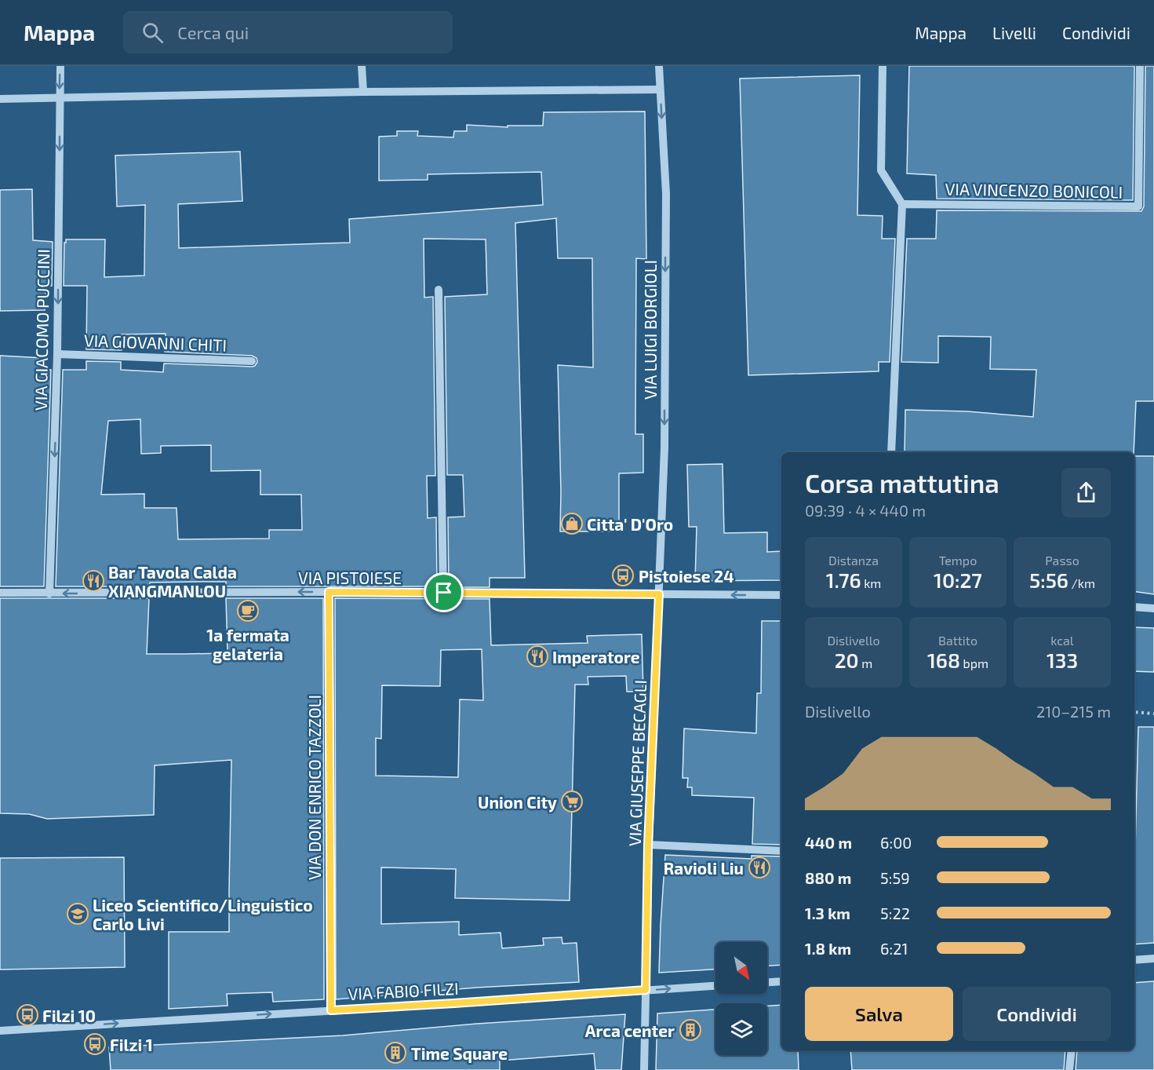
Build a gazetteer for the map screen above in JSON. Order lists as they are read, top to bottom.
{
  "streets": {
    "street": [
      "VIA VINCENZO BONICOLI",
      "VIA GIACOMO PUCCINI",
      "VIA LUIGI BORGIOLI",
      "VIA GIOVANNI CHITI",
      "VIA PISTOIESE",
      "VIA GIUSEPPE BECAGLI",
      "VIA DON ENRICO TAZZOLI",
      "VIA FABIO FILZI"
    ]
  },
  "crossings": [
    ["VIA GIACOMO PUCCINI", "VIA GIOVANNI CHITI"],
    ["VIA GIACOMO PUCCINI", "VIA PISTOIESE"],
    ["VIA LUIGI BORGIOLI", "VIA PISTOIESE"],
    ["VIA LUIGI BORGIOLI", "VIA GIUSEPPE BECAGLI"],
    ["VIA PISTOIESE", "VIA GIUSEPPE BECAGLI"],
    ["VIA PISTOIESE", "VIA DON ENRICO TAZZOLI"],
    ["VIA GIUSEPPE BECAGLI", "VIA FABIO FILZI"],
    ["VIA DON ENRICO TAZZOLI", "VIA FABIO FILZI"]
  ],
  "one_way": [
    "VIA GIACOMO PUCCINI",
    "VIA LUIGI BORGIOLI",
    "VIA PISTOIESE",
    "VIA FABIO FILZI"
  ],
  "places": {
    "shop": ["Citta' D'Oro"],
    "bus stop": ["Pistoiese 24", "Filzi 10", "Filzi 1"],
    "restaurant": ["Bar Tavola Calda XIANGMANLOU", "Imperatore", "Ravioli Liu"],
    "cafe": ["1a fermata gelateria"],
    "supermarket": ["Union City"],
    "school or university": ["Liceo Scientifico/Linguistico Carlo Livi"],
    "building": ["Arca center", "Time Square"]
  },
  "north": "bottom right",
  "page": {
    "header": "Mappa",
    "search": "Cerca qui",
    "nav": ["Mappa", "Livelli", "Condividi"],
    "heading": ["Corsa mattutina", "09:39 · 4 × 440 m"],
    "stats": [
      ["Distanza", "1.76 km"],
      ["Tempo", "10:27"],
      ["Passo", "5:56 /km"],
      ["Dislivello", "20 m"],
      ["Battito", "168 bpm"],
      ["kcal", "133"]
    ],
    "chart": ["Dislivello", "210–215 m"],
    "list": [
      {
        "name": "440 m",
        "note": "6:00"
      },
      {
        "name": "880 m",
        "note": "5:59"
      },
      {
        "name": "1.3 km",
        "note": "5:22"
      },
      {
        "name": "1.8 km",
        "note": "6:21"
      }
    ],
    "buttons": ["Salva", "Condividi"]
  }
}
